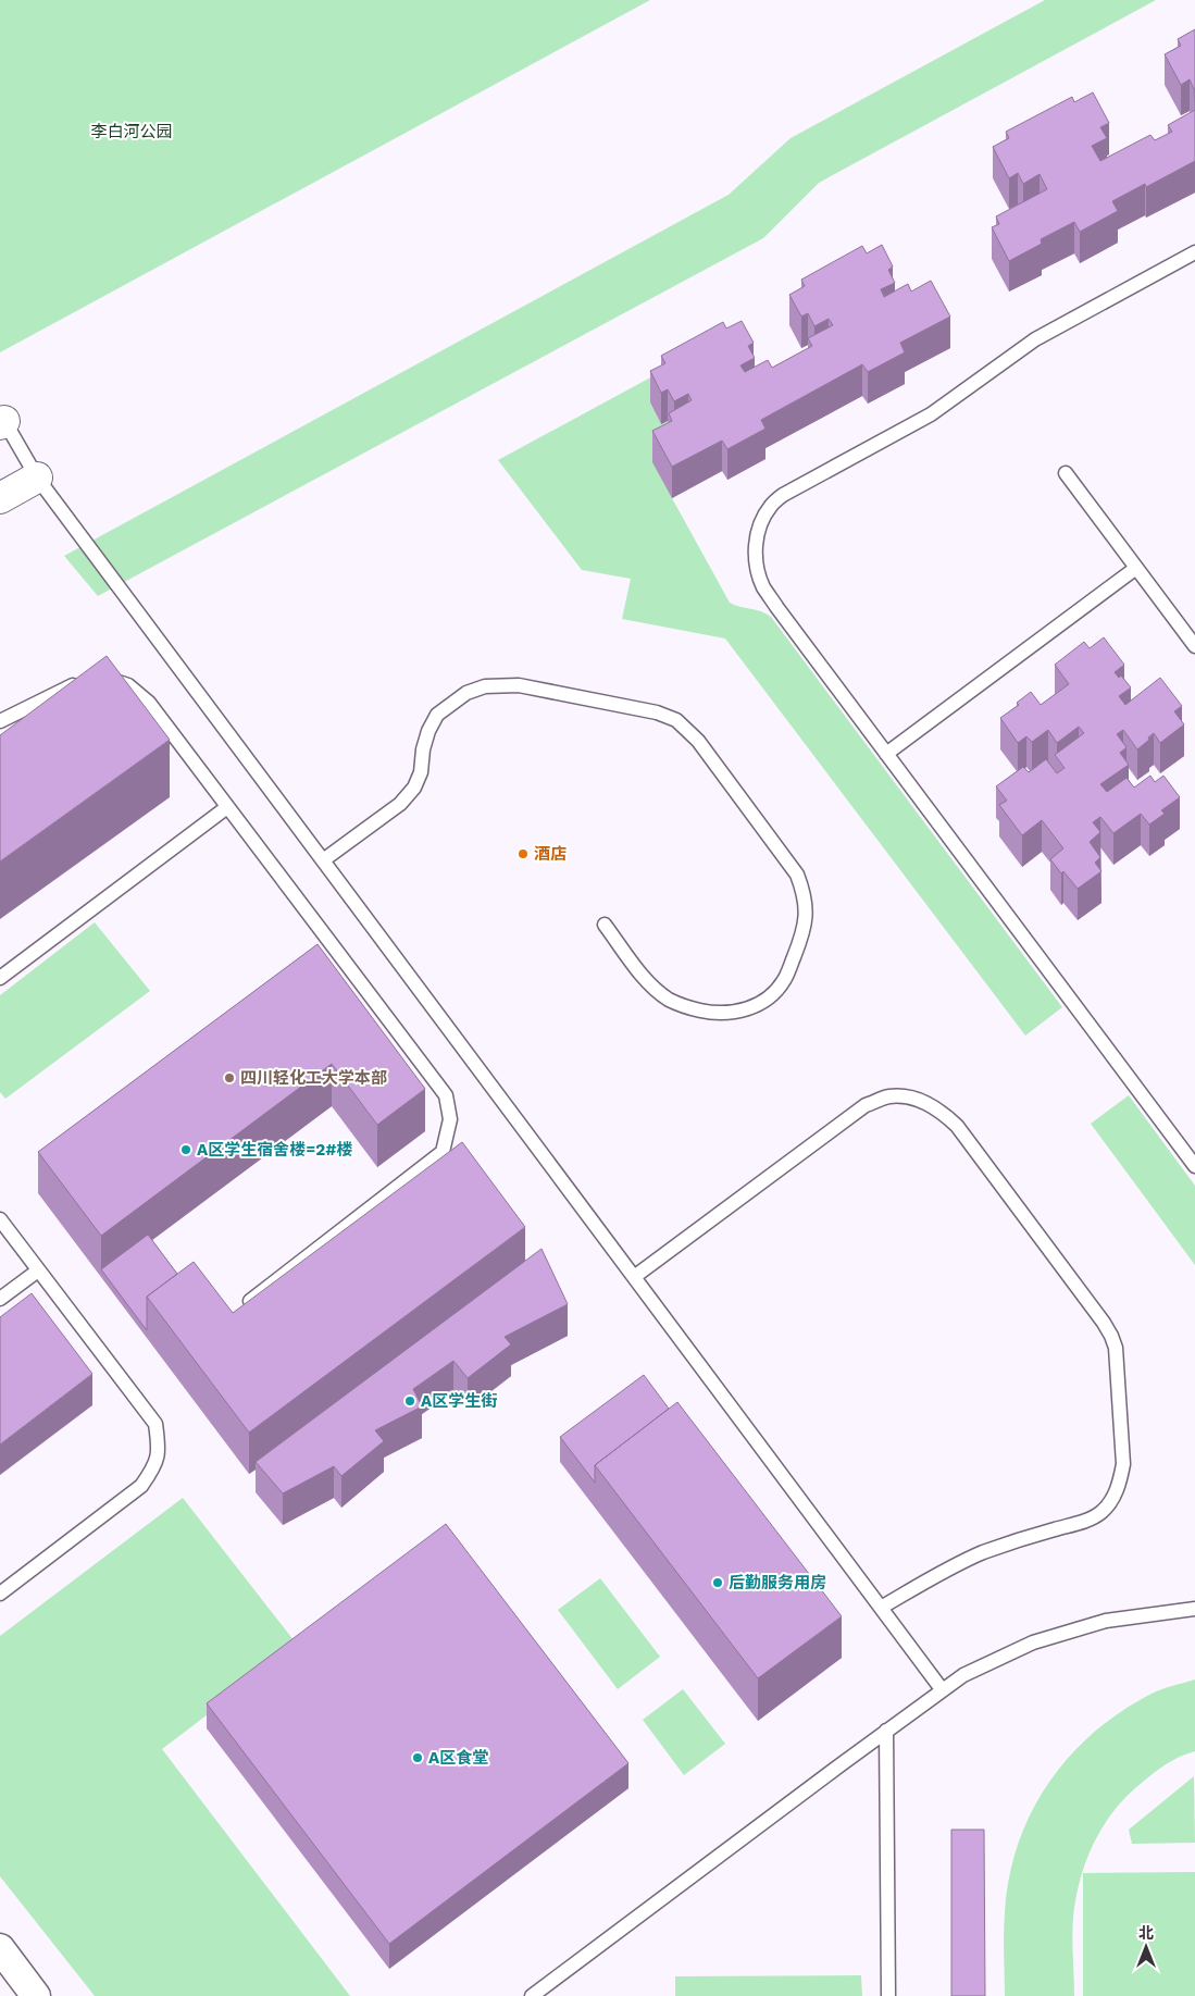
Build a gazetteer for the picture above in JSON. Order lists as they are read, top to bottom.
{
  "parks": ["李白河公园"],
  "places": [
    "酒店",
    "四川轻化工大学本部",
    "A区学生宿舍楼=2#楼",
    "A区学生街",
    "后勤服务用房",
    "A区食堂"
  ],
  "north": "top"
}
